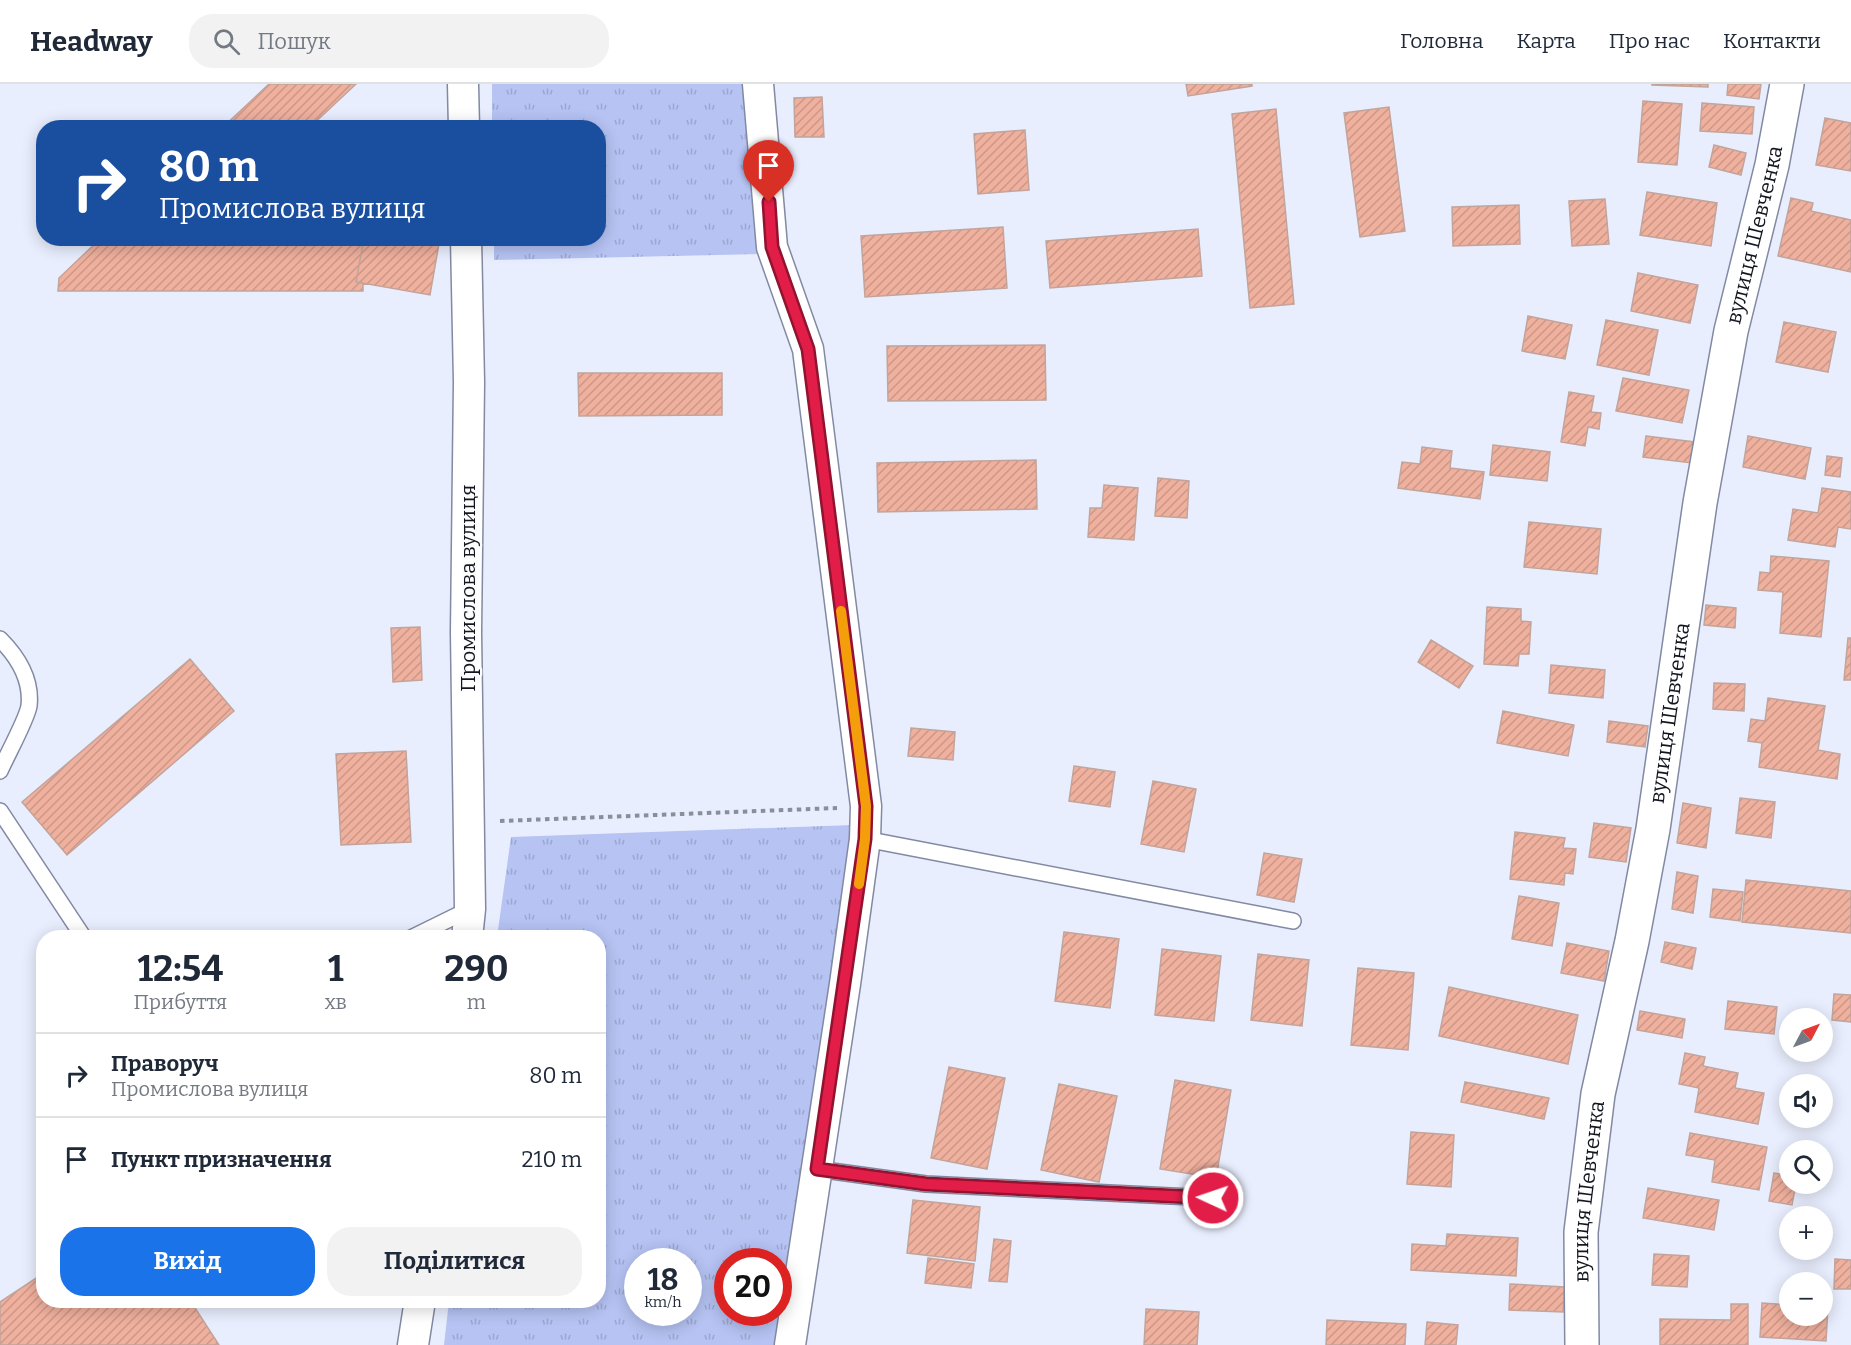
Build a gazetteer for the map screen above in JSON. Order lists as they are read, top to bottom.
{
  "streets": {
    "street": ["вулиця Шевченка", "Промислова вулиця"]
  },
  "north": "top right",
  "page": {
    "header": "Headway",
    "search": "Пошук",
    "nav": [
      "Головна",
      "Карта",
      "Про нас",
      "Контакти"
    ],
    "turn": ["80 m", "Промислова вулиця"],
    "eta": [
      "12:54",
      "Прибуття",
      "1",
      "хв",
      "290",
      "m"
    ],
    "map_buttons": ["+", "−"],
    "list": [
      {
        "name": "Праворуч",
        "note": "Промислова вулиця",
        "value": "80 m"
      },
      {
        "name": "Пункт призначення",
        "value": "210 m"
      }
    ],
    "buttons": ["Вихід", "Поділитися"],
    "speed": "18 km/h",
    "limit": "20"
  }
}
